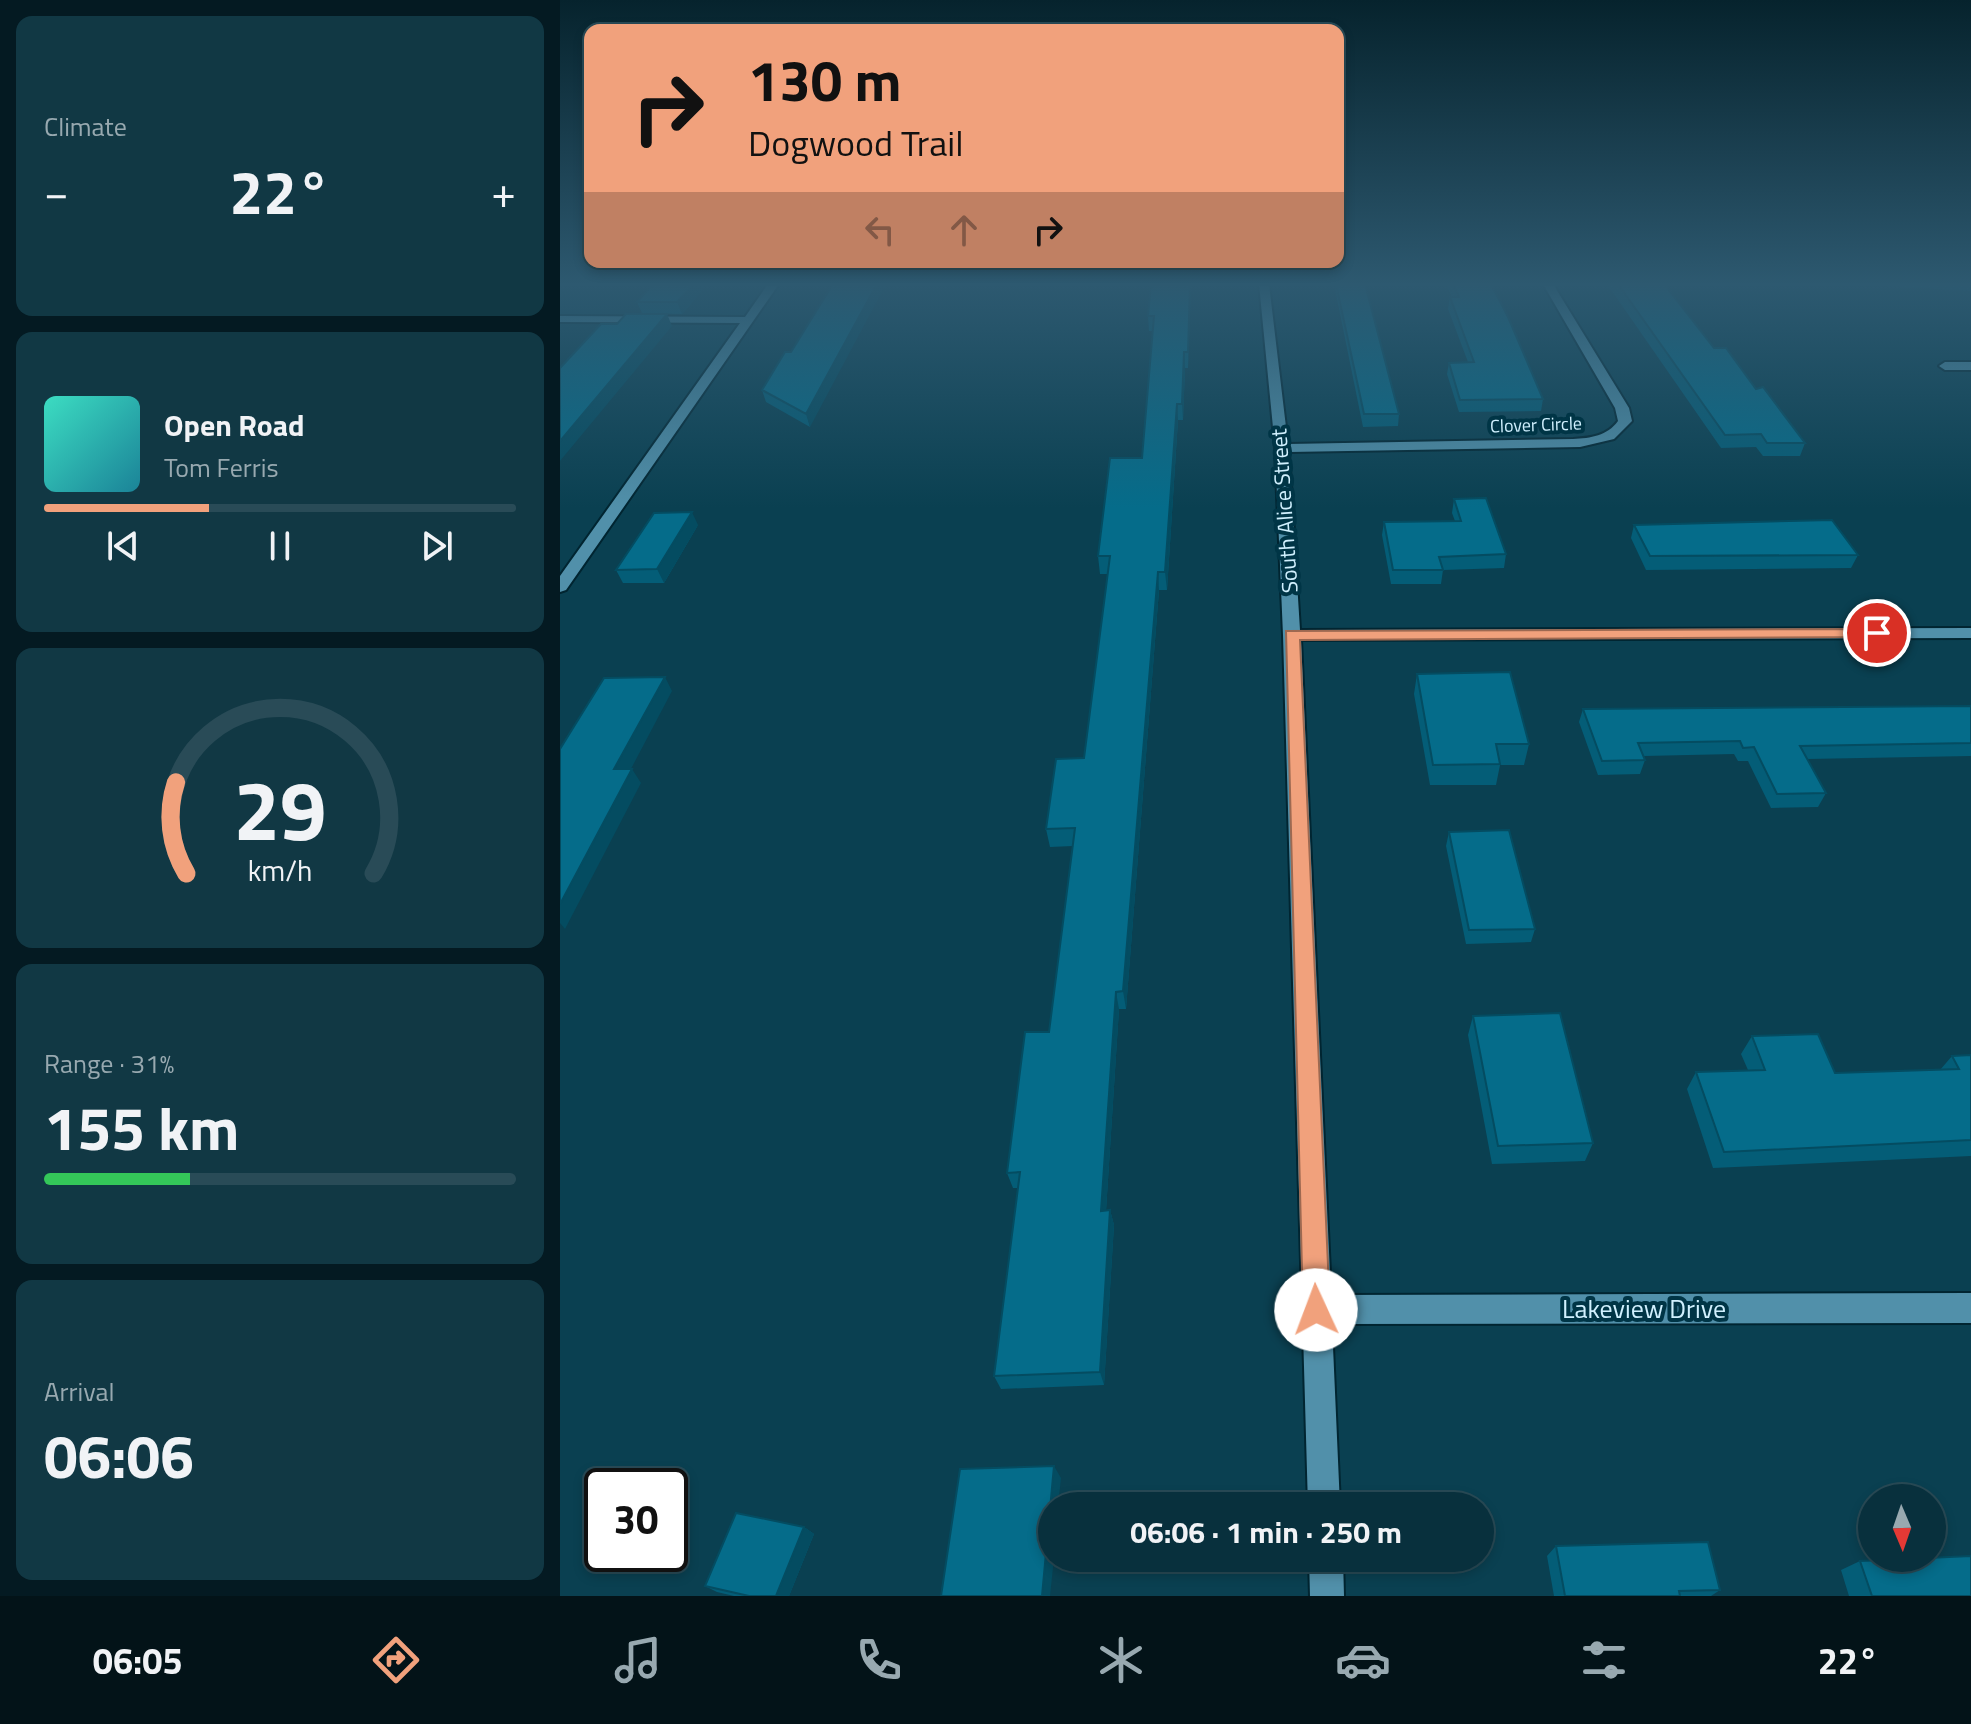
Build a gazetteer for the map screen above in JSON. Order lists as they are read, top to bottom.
{
  "streets": {
    "street": ["Clover Circle", "South Alice Street", "Lakeview Drive"]
  },
  "crossings": [
    ["Clover Circle", "South Alice Street"],
    ["South Alice Street", "Lakeview Drive"]
  ],
  "north": "bottom",
  "page": {
    "tile": [
      "Climate",
      ["Range · 31%", "155 km"],
      ["Arrival", "06:06"]
    ],
    "turn": ["130 m", "Dogwood Trail"],
    "heat": ["−", "22°", "+"],
    "song": ["Open Road", "Tom Ferris"],
    "limit": "30",
    "trip": "06:06 · 1 min · 250 m",
    "tabs": ["06:05", "22°"],
    "gauge": ["29", "km/h"]
  }
}
